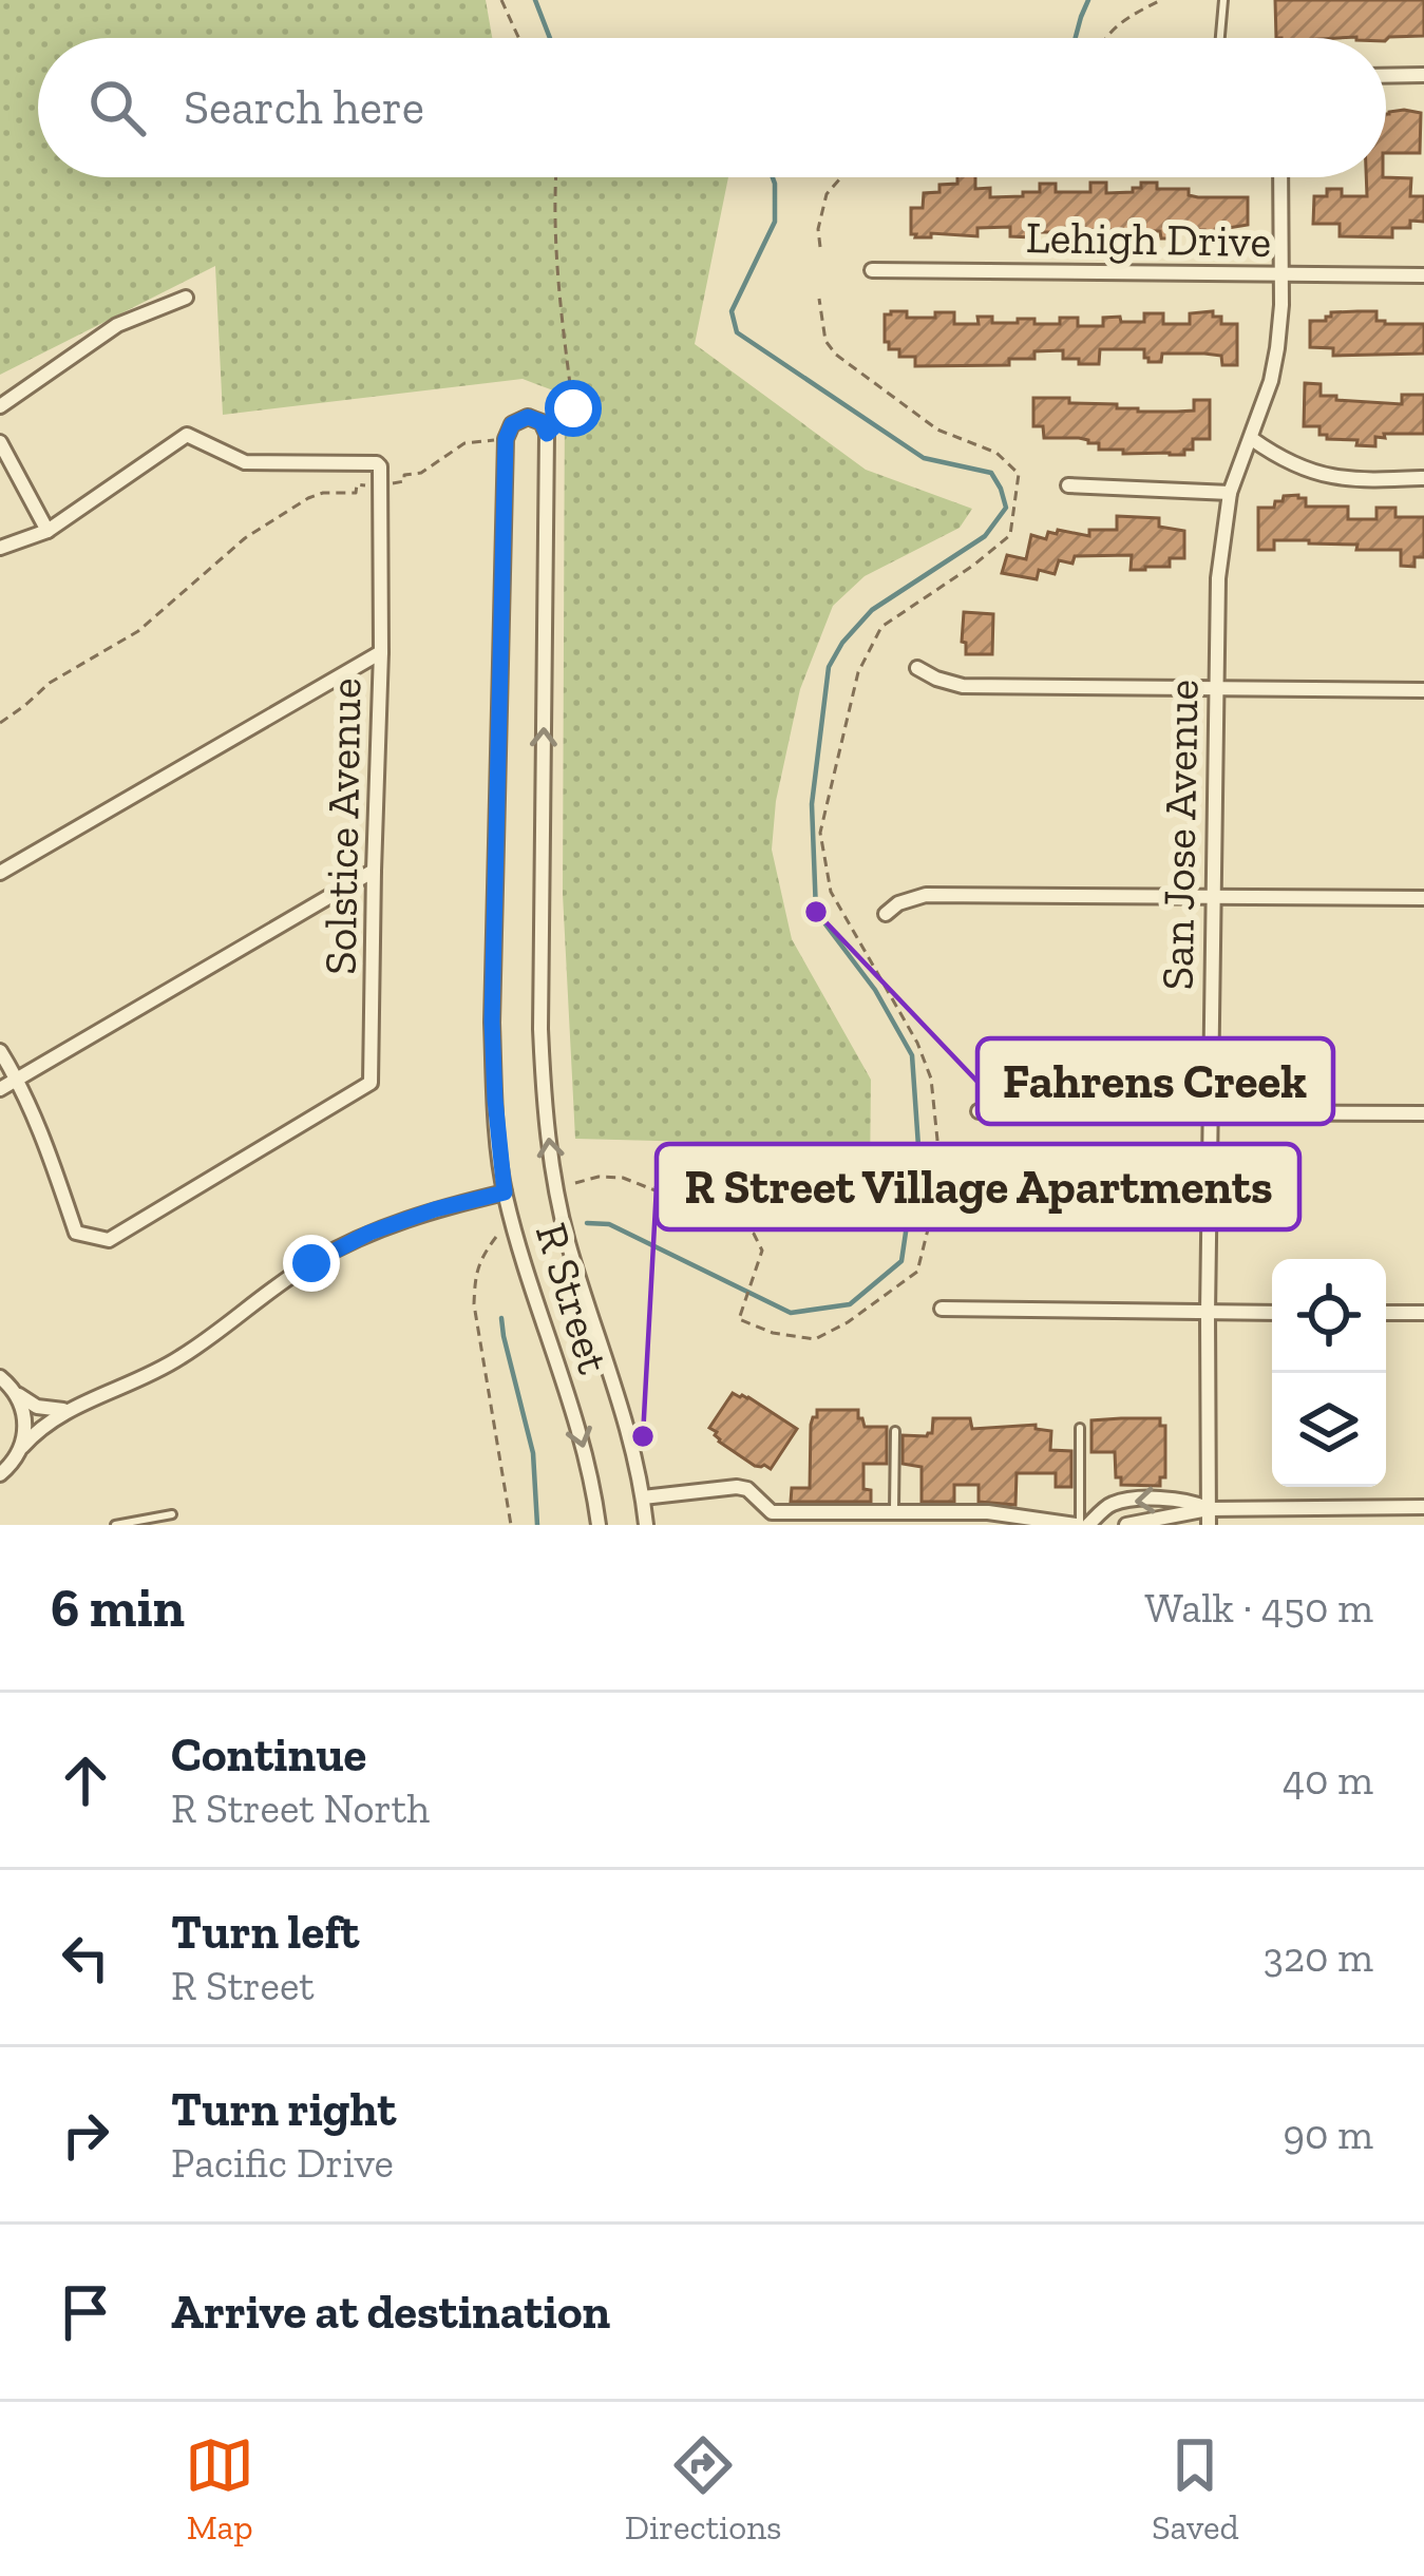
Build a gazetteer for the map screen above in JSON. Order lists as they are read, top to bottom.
{
  "streets": {
    "street": [
      "Lehigh Drive",
      "Solstice Avenue",
      "San Jose Avenue",
      "R Street"
    ]
  },
  "crossings": [
    ["Lehigh Drive", "San Jose Avenue"]
  ],
  "places": ["Fahrens Creek", "R Street Village Apartments"],
  "page": {
    "search": "Search here",
    "heading": ["6 min", "Walk · 450 m"],
    "list": [
      ["Continue", "R Street North", "40 m"],
      ["Turn left", "R Street", "320 m"],
      ["Turn right", "Pacific Drive", "90 m"],
      "Arrive at destination"
    ],
    "nav": ["Map", "Directions", "Saved"]
  }
}
